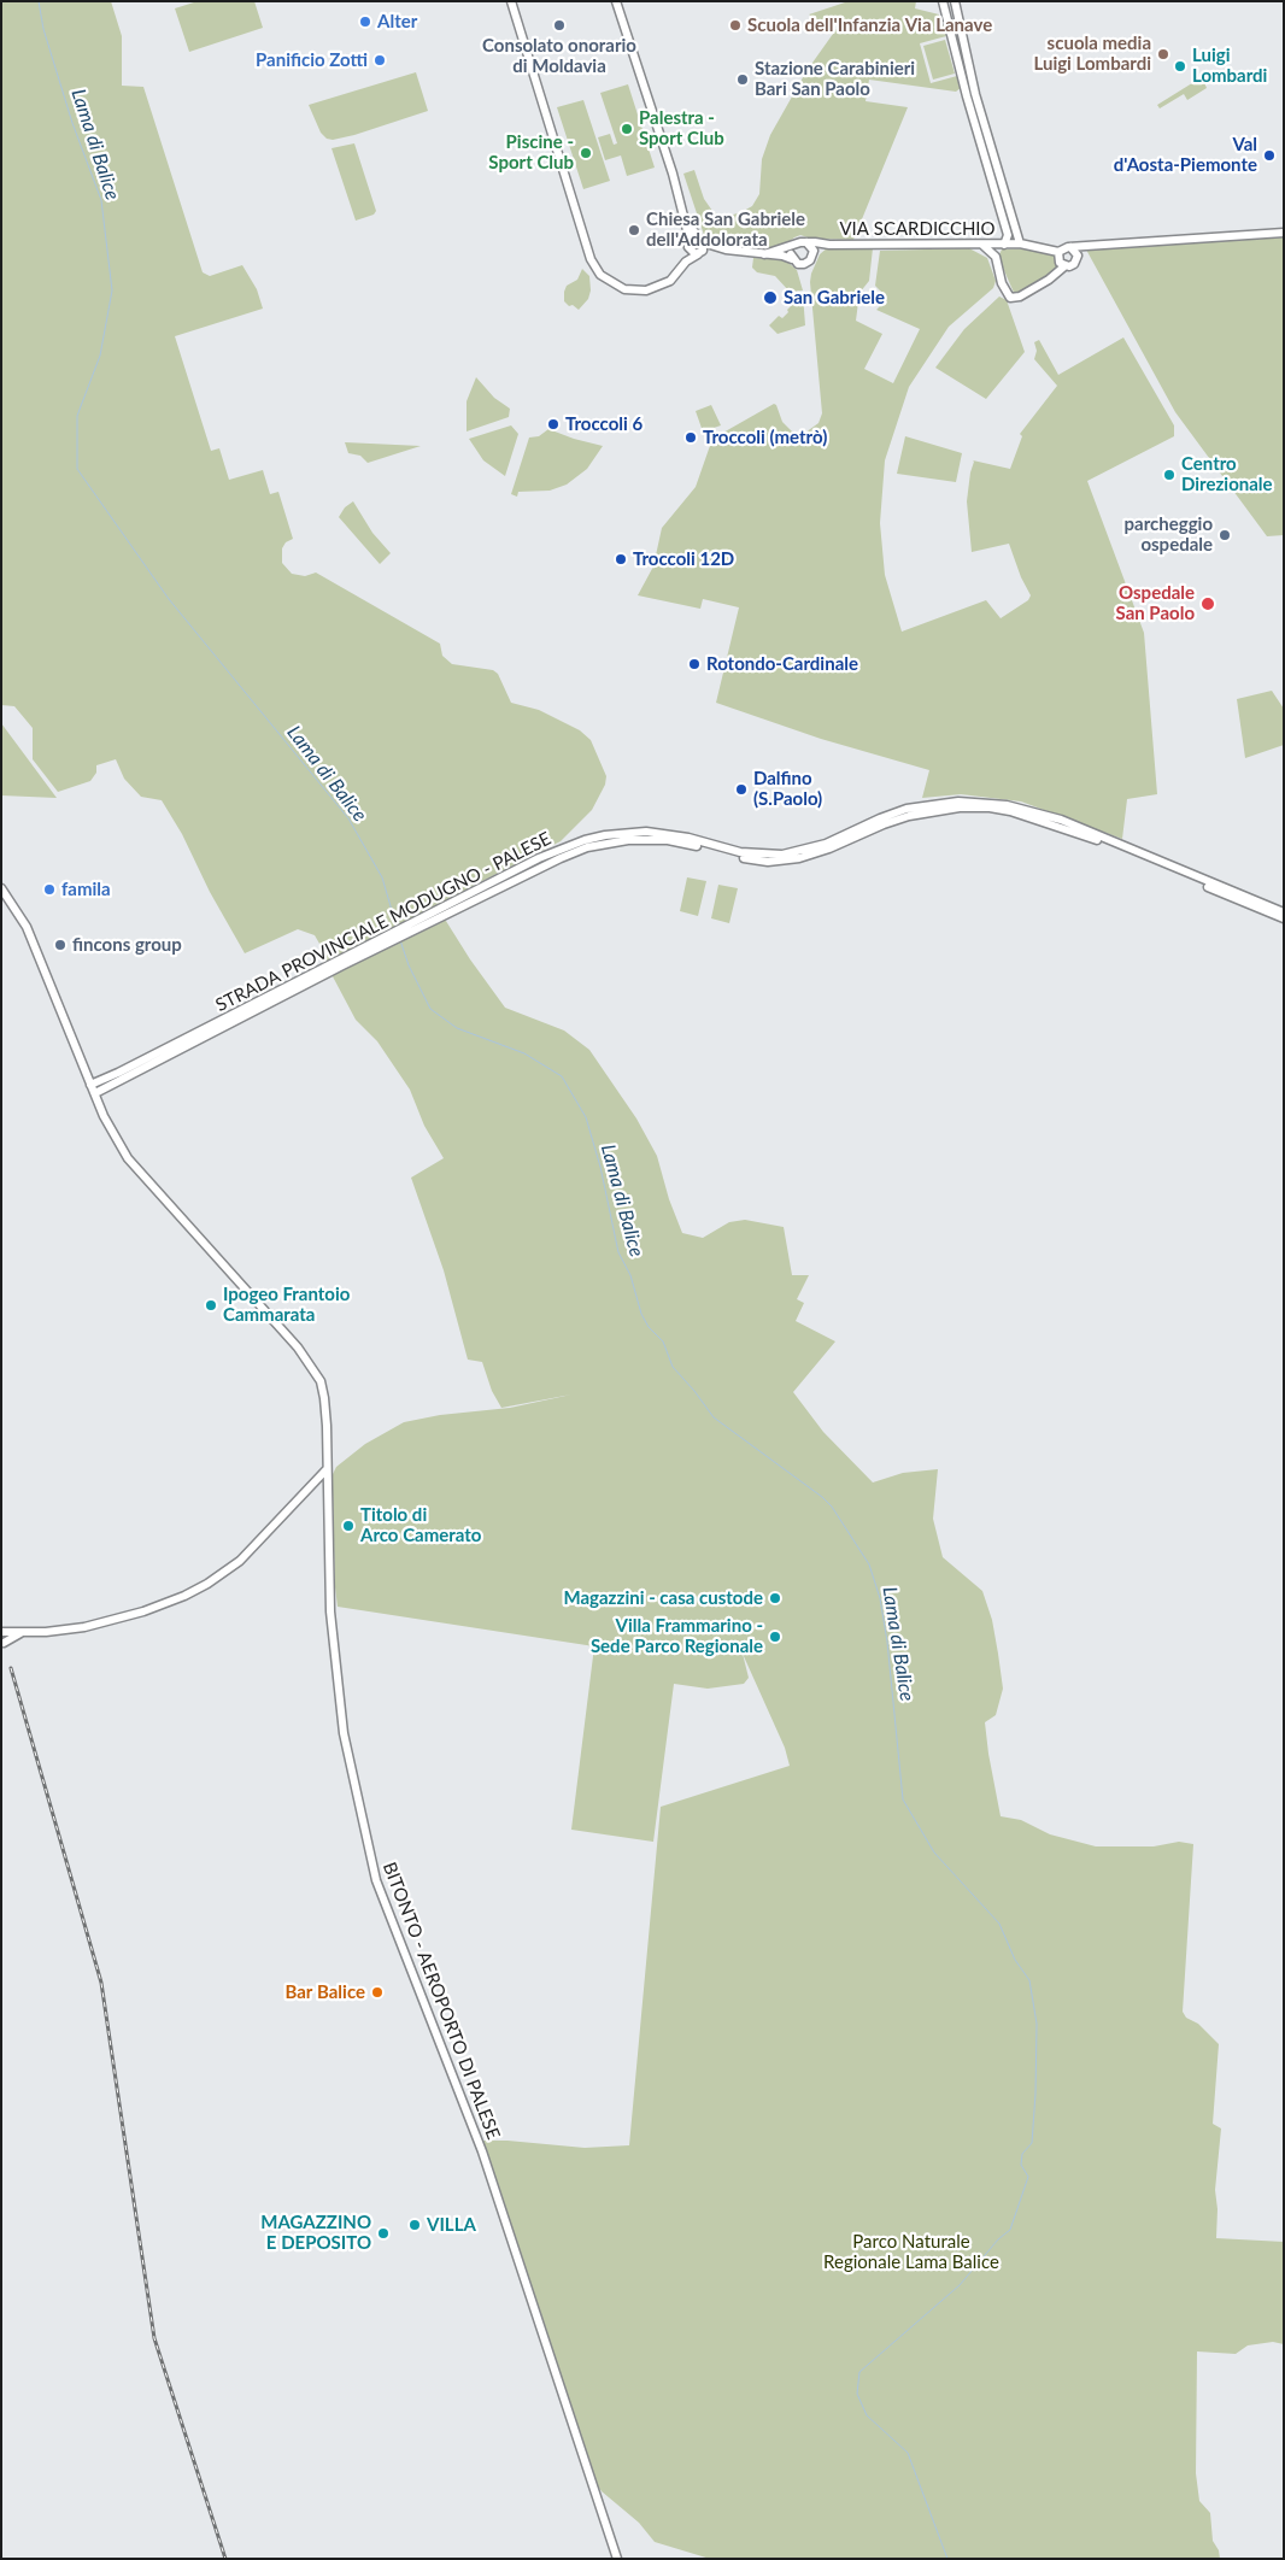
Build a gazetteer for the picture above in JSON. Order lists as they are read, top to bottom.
{
  "streets": {
    "main road": ["VIA SCARDICCHIO", "STRADA PROVINCIALE MODUGNO - PALESE", "BITONTO - AEROPORTO DI PALESE"]
  },
  "crossings": [
    ["STRADA PROVINCIALE MODUGNO - PALESE", "BITONTO - AEROPORTO DI PALESE"]
  ],
  "water": ["Lama di Balice"],
  "parks": ["Parco Naturale Regionale Lama Balice"],
  "places": [
    "Alter",
    "Consolato onorario di Moldavia",
    "Scuola dell'Infanzia Via Lanave",
    "scuola media Luigi Lombardi",
    "Panificio Zotti",
    "Luigi Lombardi",
    "Stazione Carabinieri Bari San Paolo",
    "Palestra - Sport Club",
    "Piscine - Sport Club",
    "Val d'Aosta-Piemonte",
    "Chiesa San Gabriele dell'Addolorata",
    "San Gabriele",
    "Troccoli 6",
    "Troccoli (metrò)",
    "Centro Direzionale",
    "parcheggio ospedale",
    "Troccoli 12D",
    "Ospedale San Paolo",
    "Rotondo-Cardinale",
    "Dalfino (S.Paolo)",
    "famila",
    "fincons group",
    "Ipogeo Frantoio Cammarata",
    "Titolo di Arco Camerato",
    "Magazzini - casa custode",
    "Villa Frammarino - Sede Parco Regionale",
    "Bar Balice",
    "VILLA",
    "MAGAZZINO E DEPOSITO"
  ]
}
